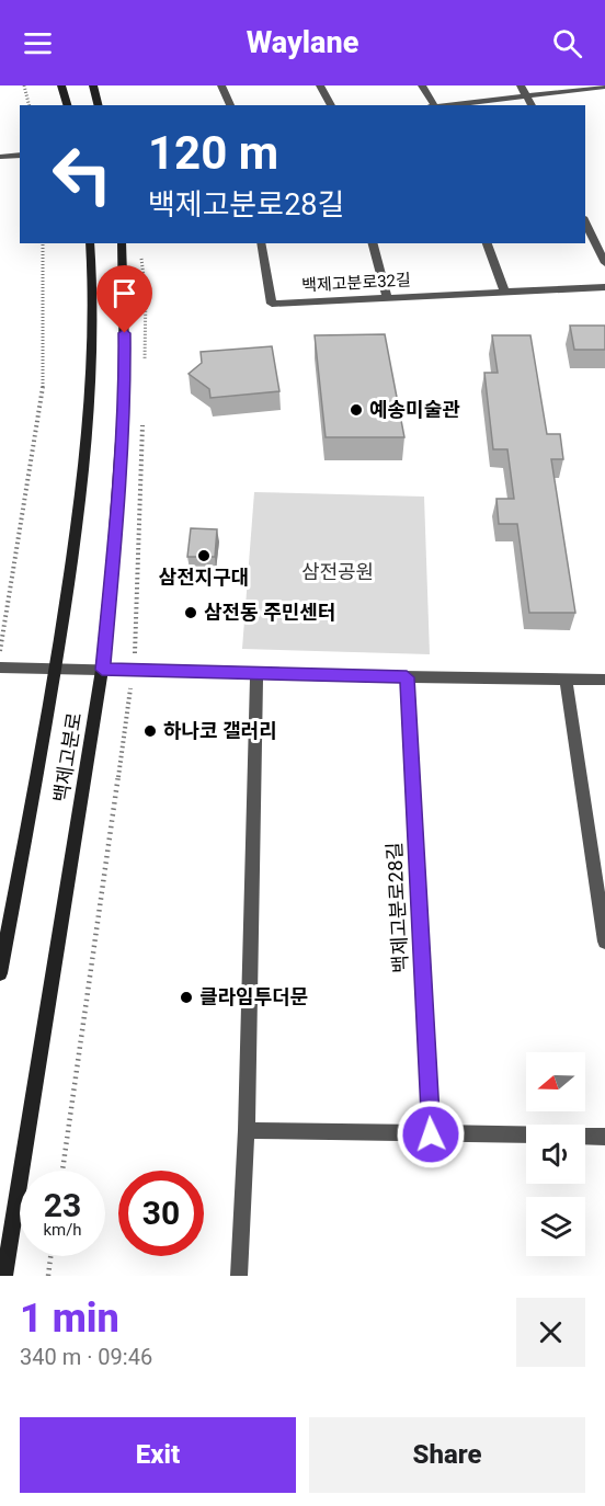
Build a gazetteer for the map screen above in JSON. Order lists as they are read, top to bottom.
{
  "streets": {
    "main road": ["백제고분로"],
    "street": ["백제고분로32길", "백제고분로28길"]
  },
  "parks": ["삼전공원"],
  "places": [
    "예송미술관",
    "삼전지구대",
    "삼전동 주민센터",
    "하나코 갤러리",
    "클라임투더문"
  ],
  "north": "left",
  "page": {
    "header": "Waylane",
    "turn": ["120 m", "백제고분로28길"],
    "speed": "23 km/h",
    "limit": "30",
    "heading": ["1 min", "340 m · 09:46"],
    "buttons": ["Exit", "Share"]
  }
}
